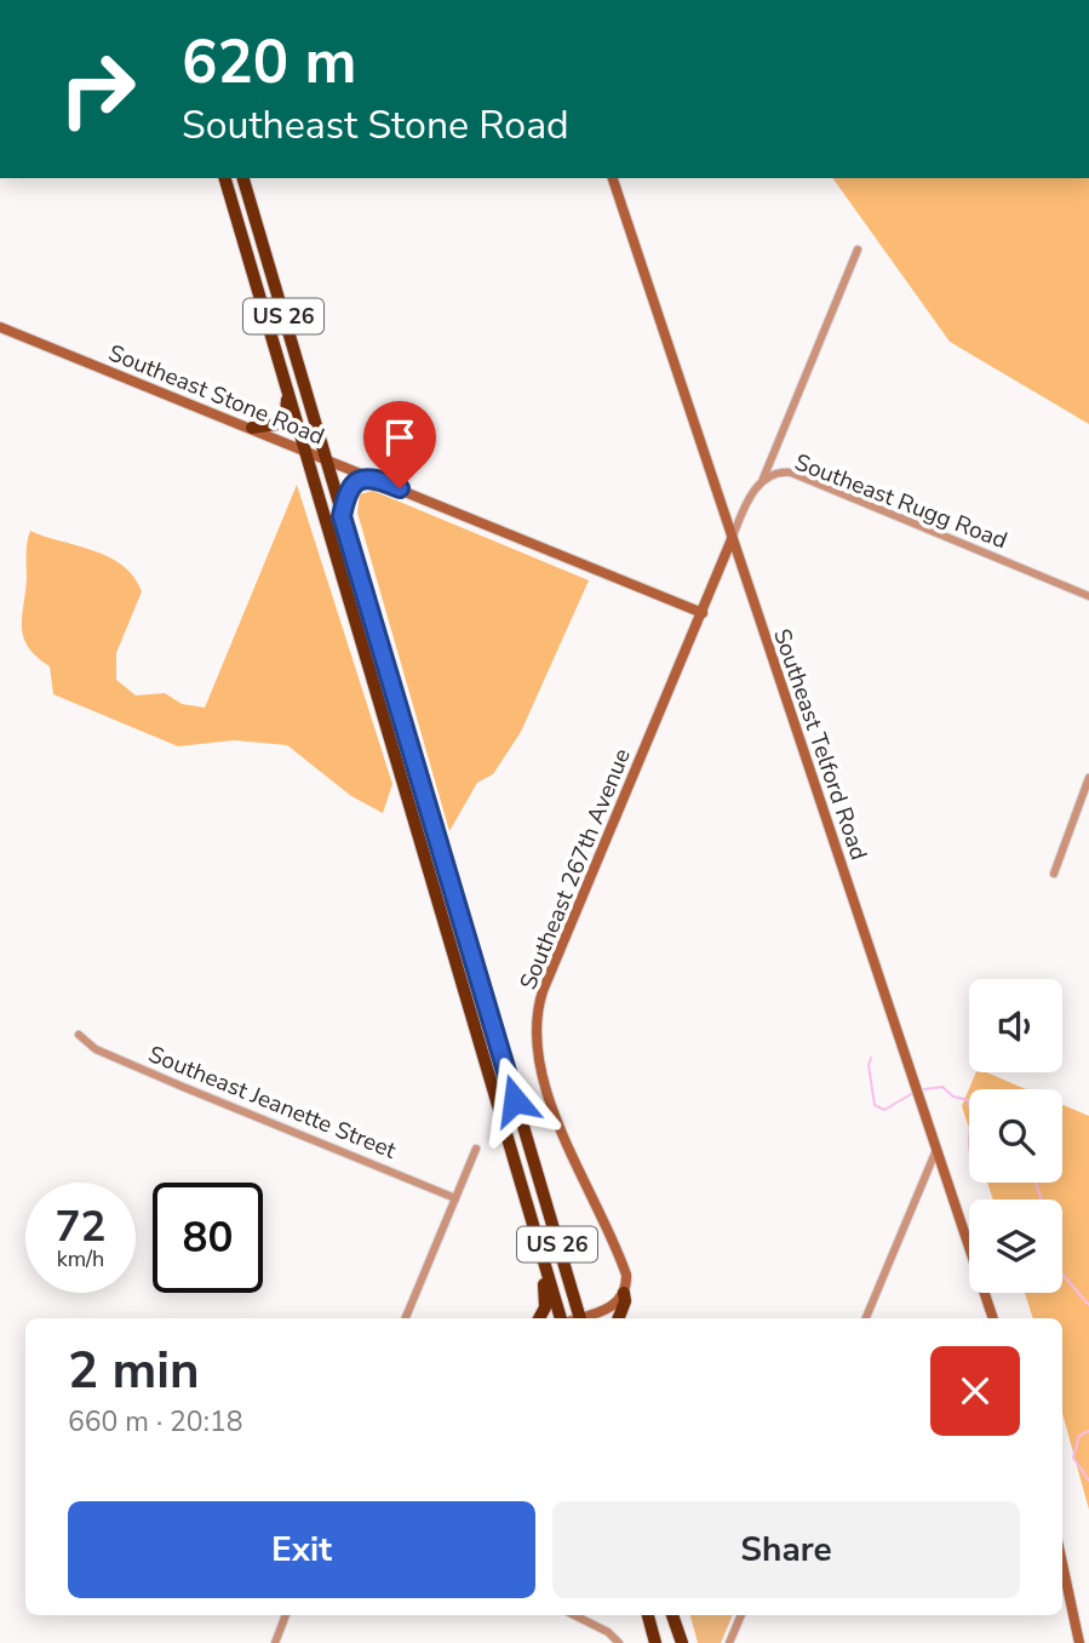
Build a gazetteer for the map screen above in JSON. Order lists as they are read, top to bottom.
{
  "streets": {
    "highway": ["US 26"],
    "street": [
      "Southeast Stone Road",
      "Southeast Rugg Road",
      "Southeast Telford Road",
      "Southeast 267th Avenue",
      "Southeast Jeanette Street"
    ]
  },
  "crossings": [
    ["US 26", "Southeast Stone Road"],
    ["Southeast Stone Road", "Southeast 267th Avenue"],
    ["Southeast Rugg Road", "Southeast Telford Road"],
    ["Southeast Rugg Road", "Southeast 267th Avenue"],
    ["Southeast Telford Road", "Southeast 267th Avenue"]
  ],
  "page": {
    "turn": ["620 m", "Southeast Stone Road"],
    "speed": "72 km/h",
    "limit": "80",
    "heading": ["2 min", "660 m · 20:18"],
    "buttons": ["Exit", "Share"]
  }
}
